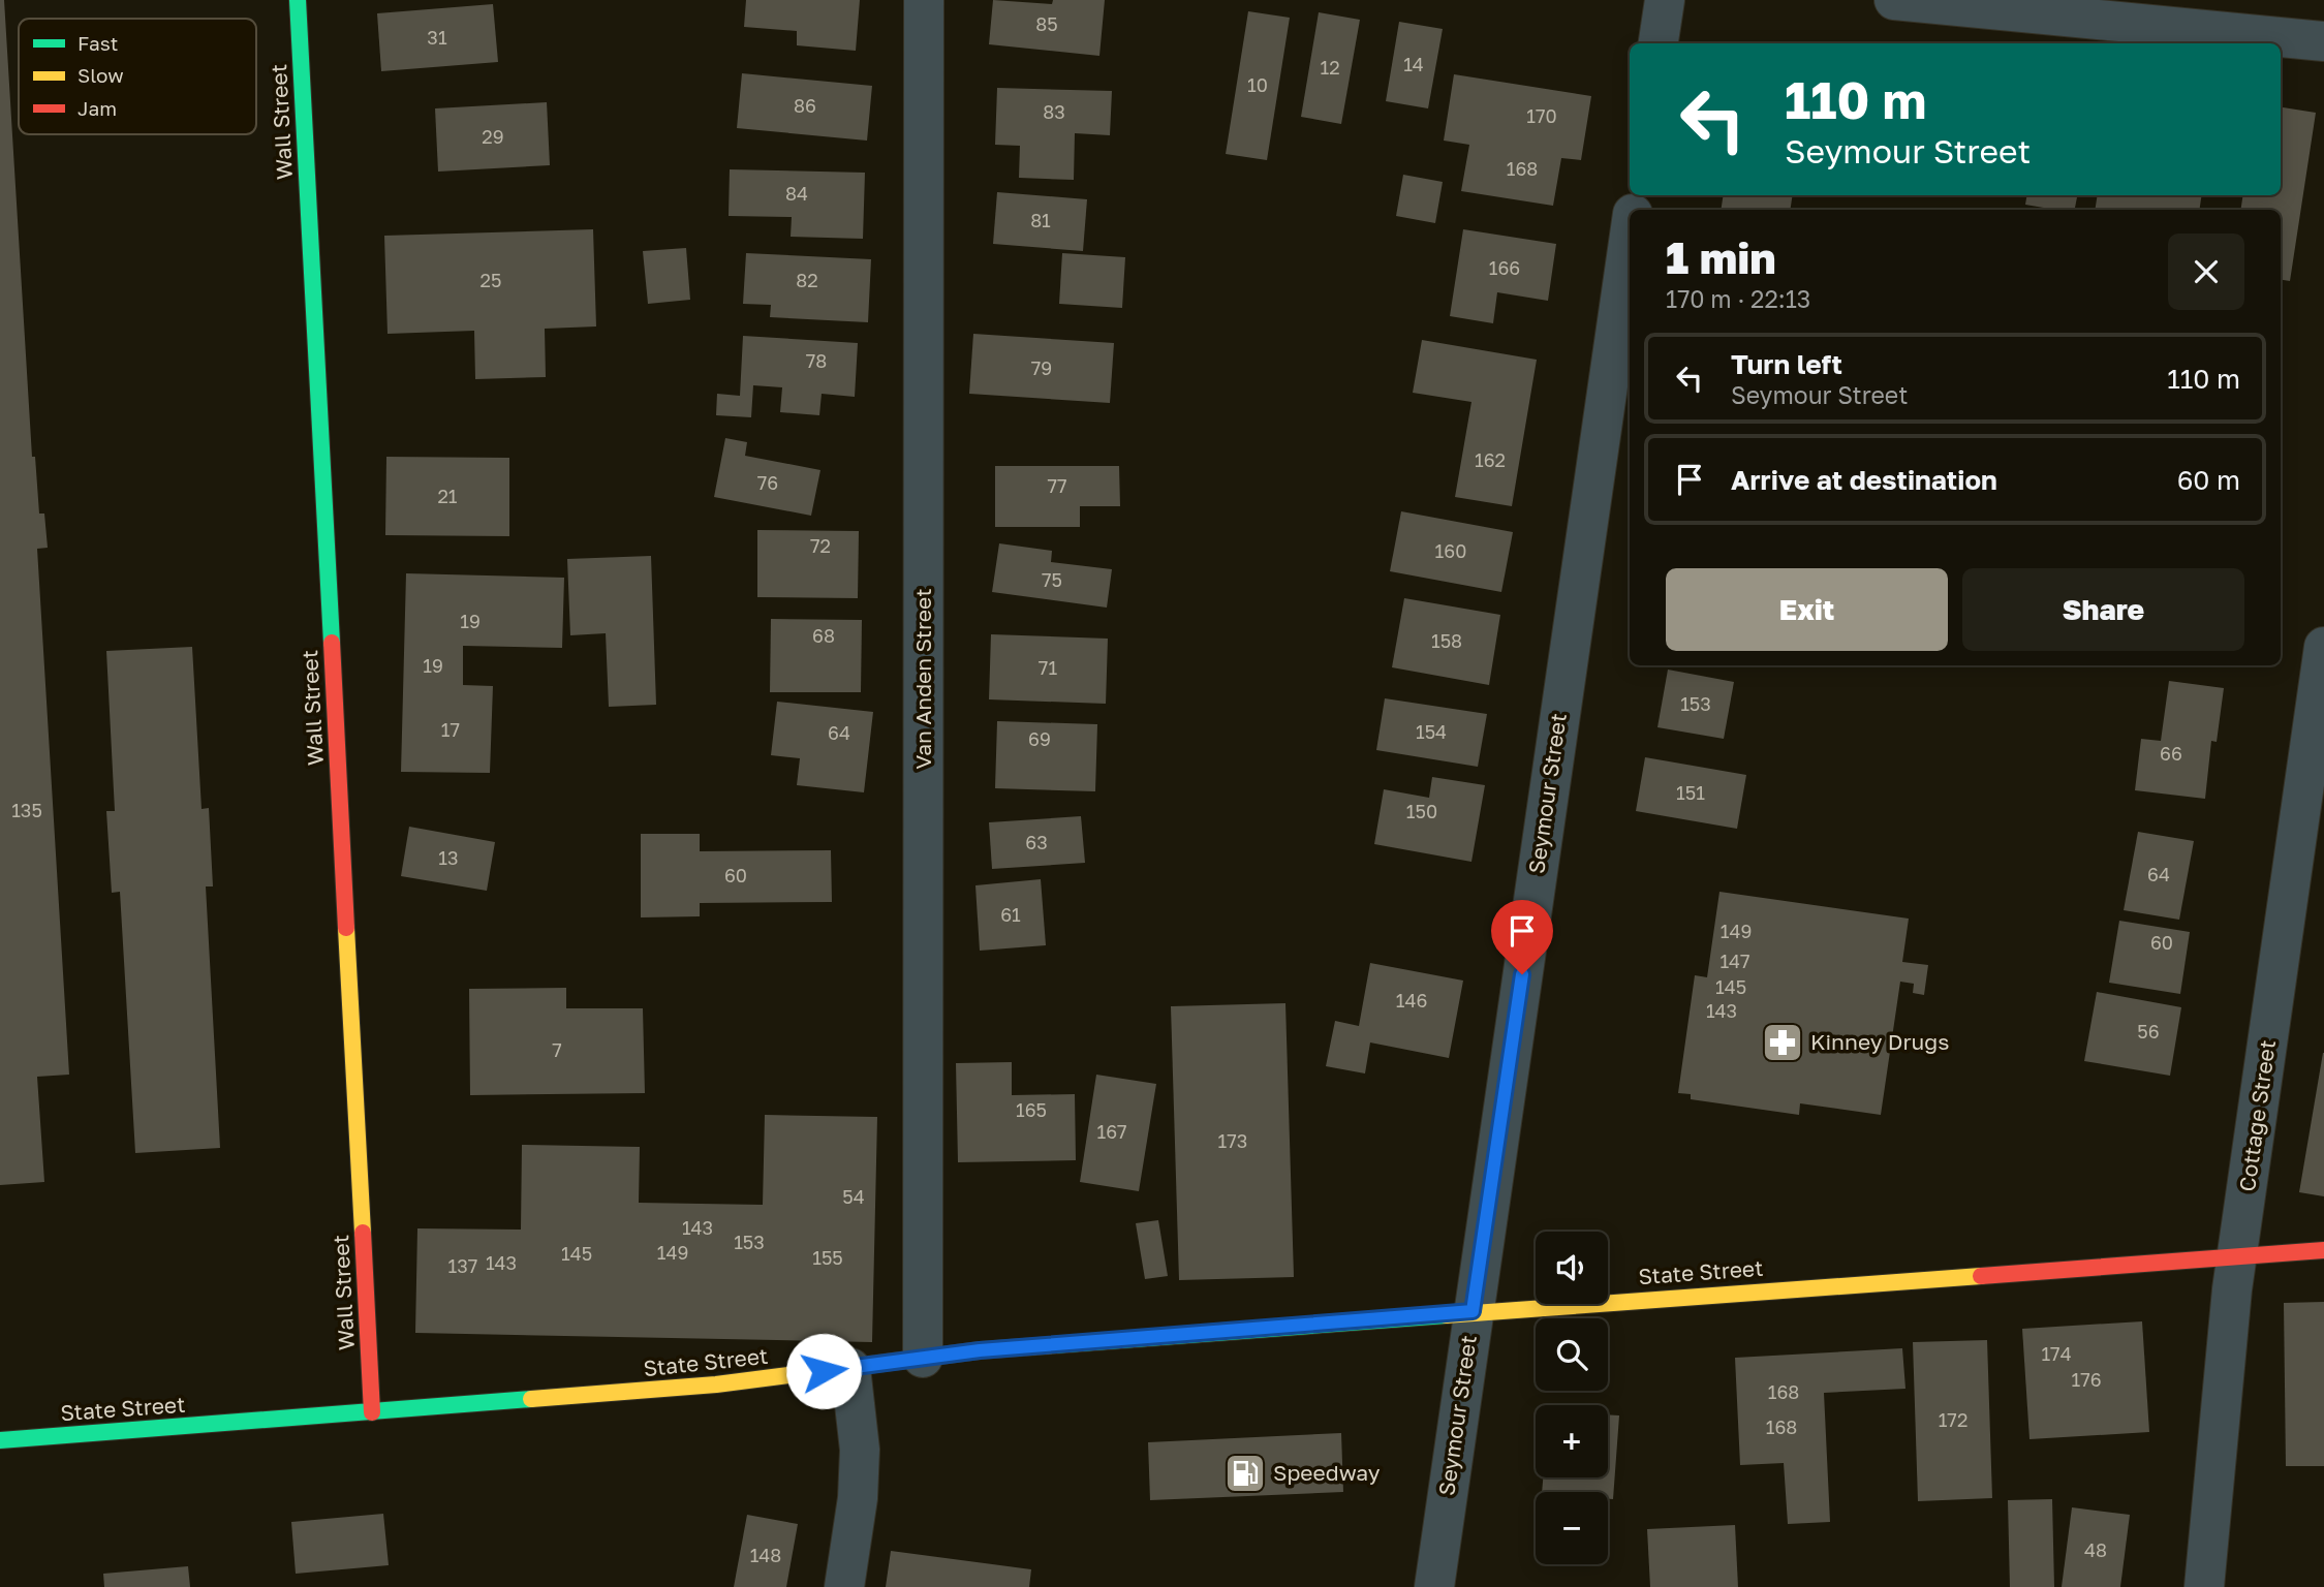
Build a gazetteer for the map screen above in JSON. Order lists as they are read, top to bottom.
{
  "streets": {
    "main road": ["Wall Street", "State Street"],
    "street": ["Van Anden Street", "Seymour Street", "Cottage Street"]
  },
  "crossings": [
    ["Wall Street", "State Street"],
    ["Van Anden Street", "State Street"],
    ["Seymour Street", "State Street"],
    ["Cottage Street", "State Street"]
  ],
  "places": {
    "pharmacy": ["Kinney Drugs"],
    "fuel station": ["Speedway"]
  },
  "house_numbers": [
    "85",
    "31",
    "14",
    "12",
    "10",
    "86",
    "83",
    "170",
    "29",
    "168",
    "84",
    "81",
    "166",
    "25",
    "82",
    "78",
    "79",
    "162",
    "76",
    "77",
    "21",
    "72",
    "160",
    "75",
    "19",
    "68",
    "158",
    "19",
    "71",
    "153",
    "17",
    "154",
    "64",
    "69",
    "66",
    "151",
    "135",
    "150",
    "63",
    "13",
    "64",
    "60",
    "61",
    "149",
    "60",
    "147",
    "145",
    "146",
    "143",
    "56",
    "7",
    "165",
    "167",
    "173",
    "54",
    "143",
    "153",
    "149",
    "145",
    "155",
    "143",
    "137",
    "174",
    "176",
    "168",
    "172",
    "168",
    "48",
    "148"
  ],
  "legend": ["Fast", "Slow", "Jam"],
  "page": {
    "turn": ["110 m", "Seymour Street"],
    "heading": ["1 min", "170 m · 22:13"],
    "list": [
      {
        "name": "Turn left",
        "note": "Seymour Street",
        "value": "110 m"
      },
      {
        "name": "Arrive at destination",
        "value": "60 m"
      }
    ],
    "buttons": ["Exit", "Share"],
    "map_buttons": ["+", "−"]
  }
}
